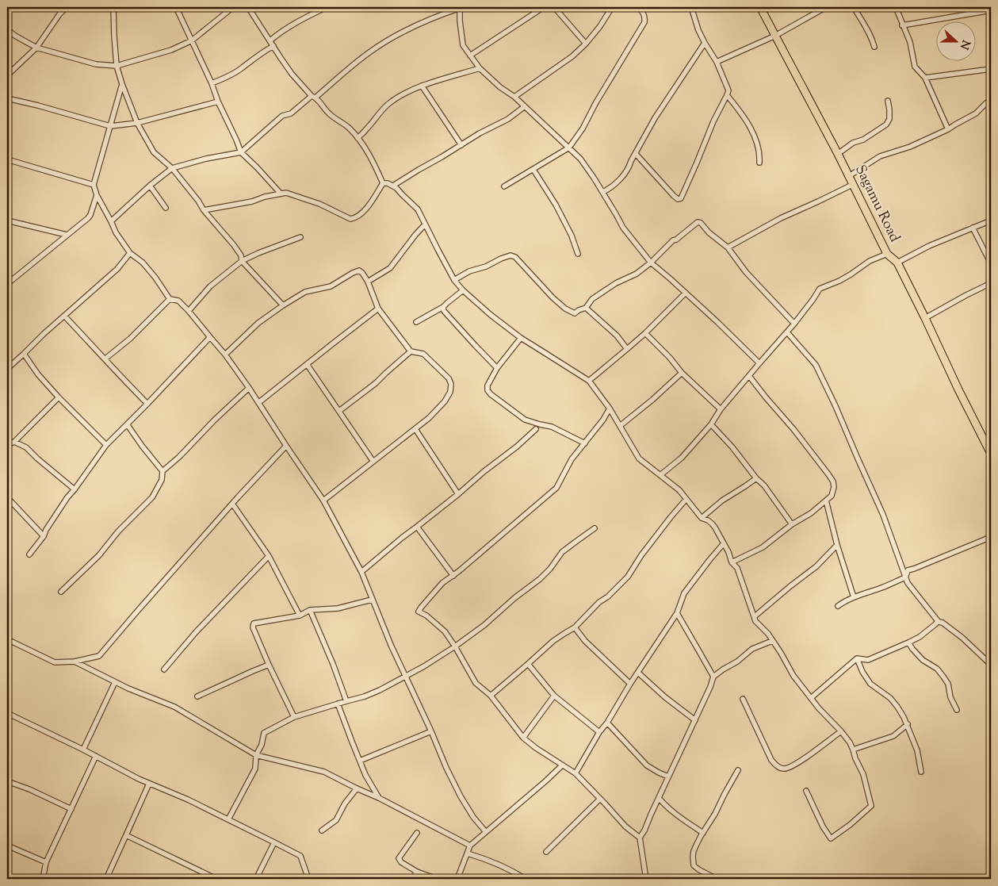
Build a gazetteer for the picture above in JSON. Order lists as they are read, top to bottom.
{
  "streets": {
    "highway": ["Sagamu Road"]
  },
  "north": "right"
}
